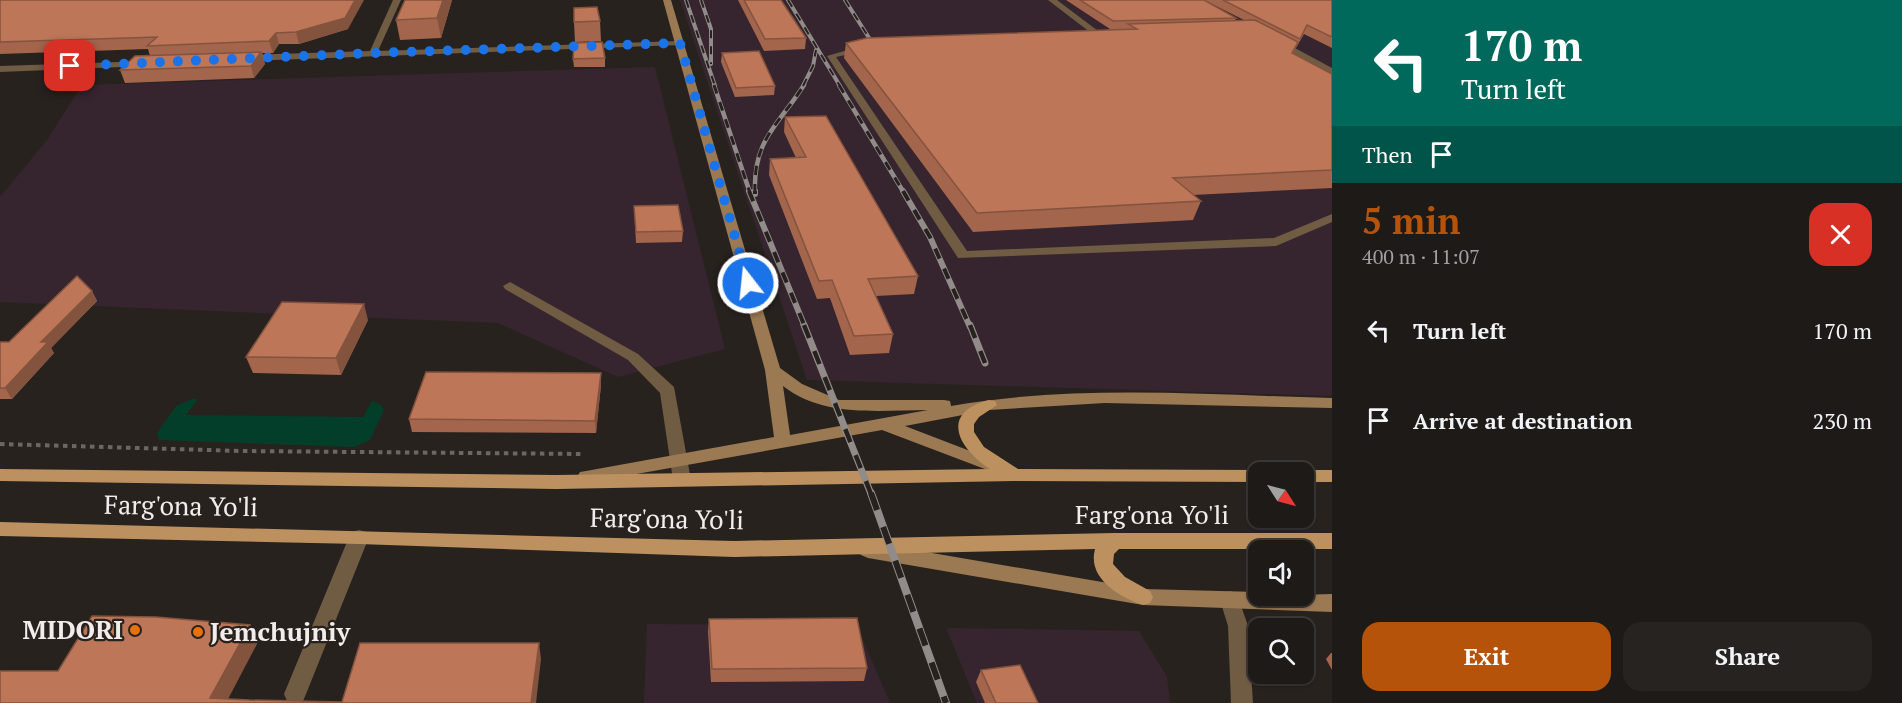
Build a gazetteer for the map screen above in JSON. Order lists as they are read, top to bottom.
{
  "streets": {
    "main road": ["Farg'ona Yo'li"]
  },
  "places": ["MIDORI", "Jemchujniy"],
  "north": "bottom right",
  "page": {
    "turn": ["170 m", "Turn left"],
    "then": "Then",
    "heading": ["5 min", "400 m · 11:07"],
    "list": [
      {
        "name": "Turn left",
        "value": "170 m"
      },
      {
        "name": "Arrive at destination",
        "value": "230 m"
      }
    ],
    "buttons": ["Exit", "Share"]
  }
}
